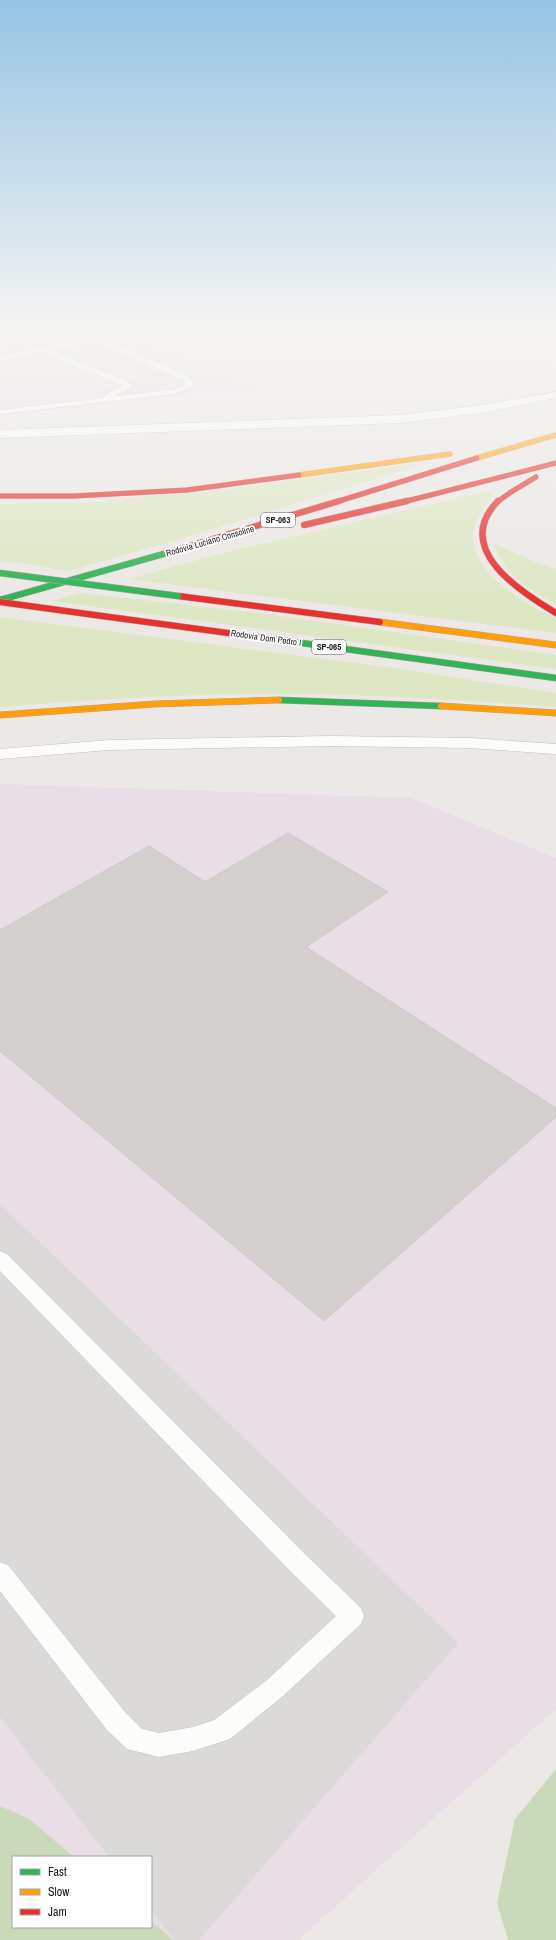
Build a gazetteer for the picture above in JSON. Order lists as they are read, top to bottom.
{
  "streets": {
    "highway": [
      "SP-063",
      "Rodovia Luciano Consoline",
      "Rodovia Dom Pedro I",
      "SP-065"
    ]
  },
  "crossings": [
    ["Rodovia Luciano Consoline", "Rodovia Dom Pedro I"]
  ],
  "legend": ["Fast", "Slow", "Jam"]
}
